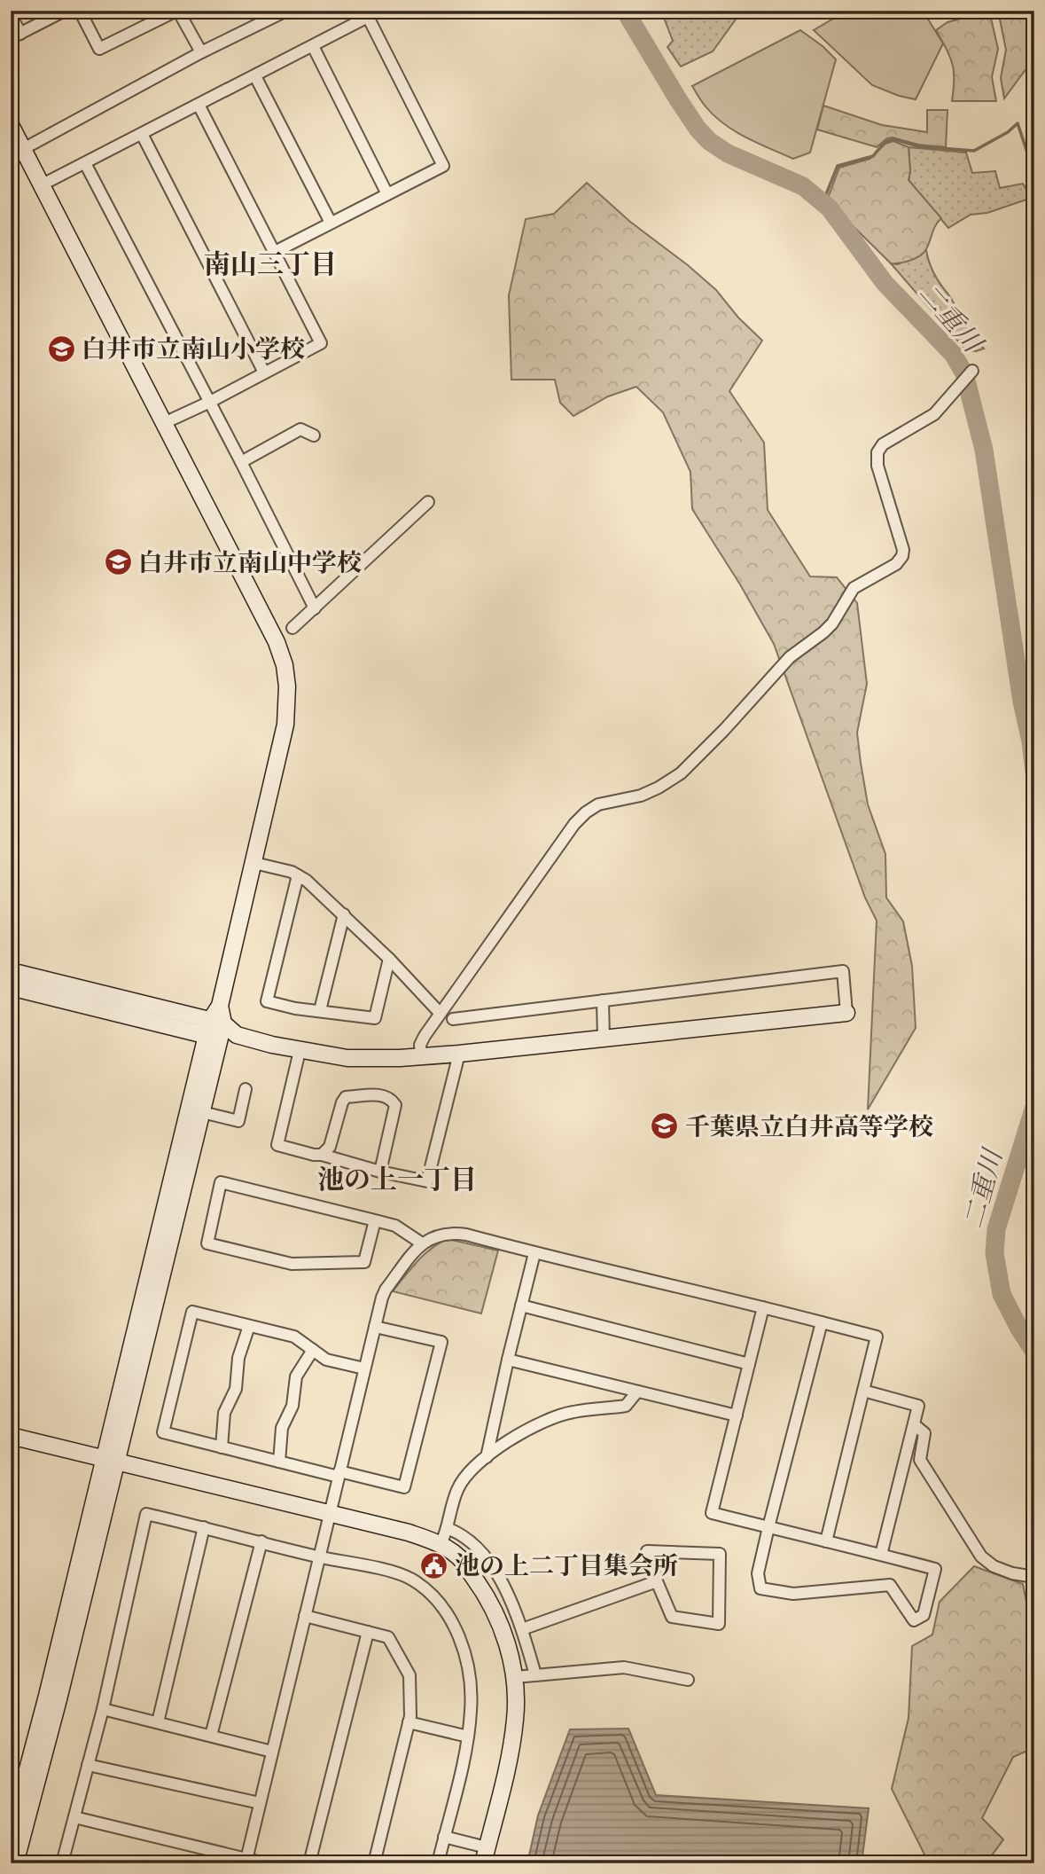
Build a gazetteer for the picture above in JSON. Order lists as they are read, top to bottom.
{
  "districts": ["南山三丁目", "池の上一丁目"],
  "water": ["二重川"],
  "places": {
    "school or university": ["白井市立南山小学校", "白井市立南山中学校", "千葉県立白井高等学校"],
    "public building": ["池の上二丁目集会所"]
  }
}
